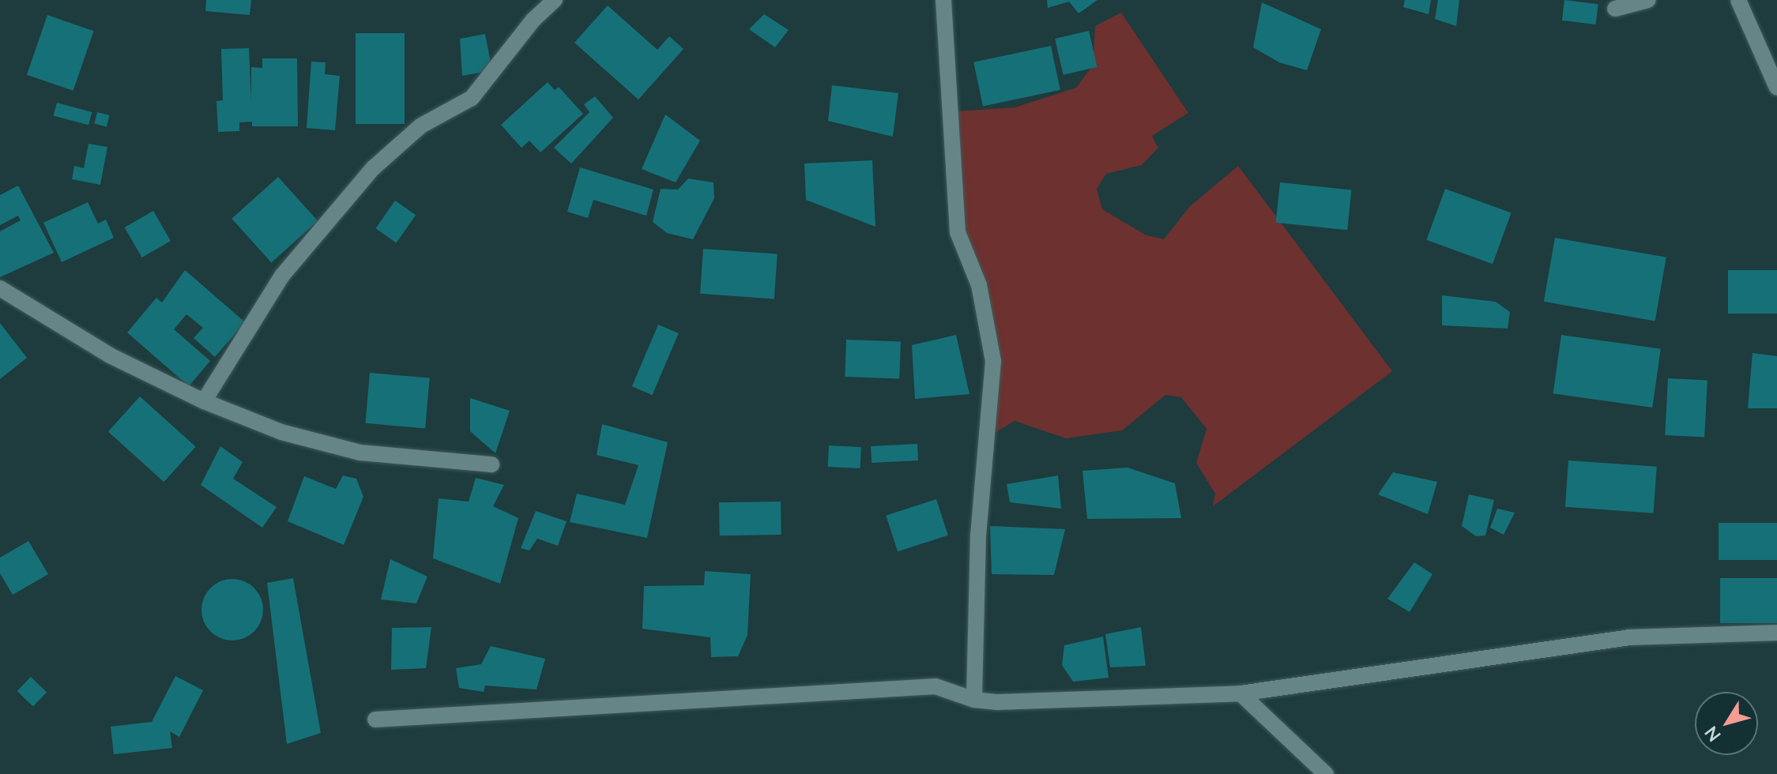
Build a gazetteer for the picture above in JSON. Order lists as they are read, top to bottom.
{
  "north": "bottom left"
}
